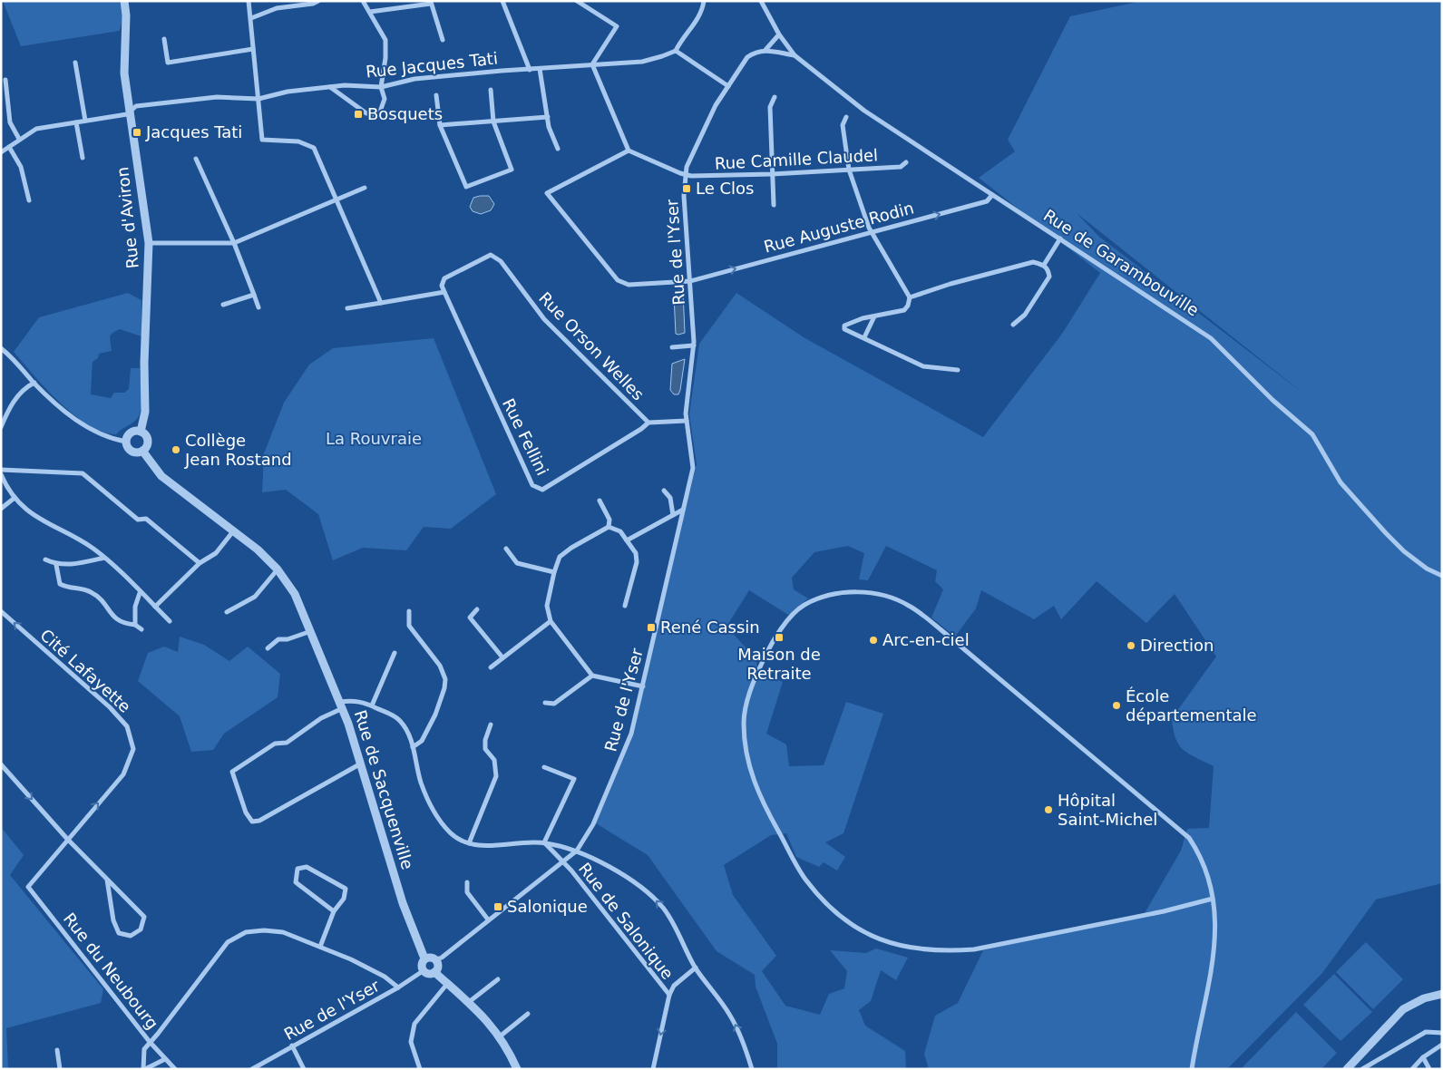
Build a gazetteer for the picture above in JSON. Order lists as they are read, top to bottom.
{
  "streets": {
    "street": [
      "Rue Jacques Tati",
      "Rue Camille Claudel",
      "Rue d'Aviron",
      "Rue Auguste Rodin",
      "Rue de l'Yser",
      "Rue de Garambouville",
      "Rue Orson Welles",
      "Rue Fellini",
      "Cité Lafayette",
      "Rue de Sacquenville",
      "Rue de Salonique",
      "Rue du Neubourg"
    ]
  },
  "crossings": [
    ["Rue Jacques Tati", "Rue d'Aviron"],
    ["Rue Camille Claudel", "Rue de l'Yser"],
    ["Rue d'Aviron", "Rue de Sacquenville"],
    ["Rue Auguste Rodin", "Rue de l'Yser"],
    ["Rue Auguste Rodin", "Rue de Garambouville"],
    ["Rue de l'Yser", "Rue de Garambouville"],
    ["Rue de l'Yser", "Rue de Sacquenville"],
    ["Rue de l'Yser", "Rue de Salonique"],
    ["Rue Orson Welles", "Rue Fellini"],
    ["Cité Lafayette", "Rue du Neubourg"]
  ],
  "one_way": ["Rue Auguste Rodin"],
  "parks": ["La Rouvraie"],
  "places": {
    "transit": [
      "Bosquets",
      "Jacques Tati",
      "Le Clos",
      "René Cassin",
      "Maison de Retraite",
      "Salonique"
    ],
    "other": [
      "Collège Jean Rostand",
      "Arc-en-ciel",
      "Direction",
      "École départementale",
      "Hôpital Saint-Michel"
    ]
  }
}
